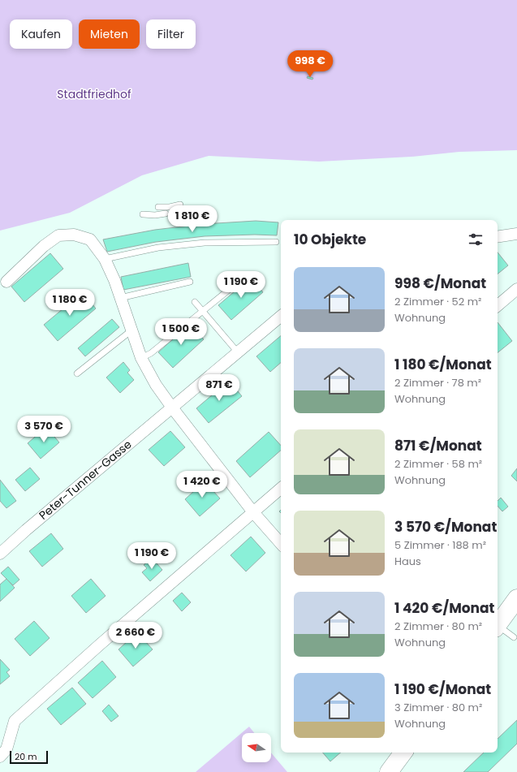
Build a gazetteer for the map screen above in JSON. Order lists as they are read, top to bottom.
{
  "streets": {
    "street": ["Peter-Tunner-Gasse"]
  },
  "parks": ["Stadtfriedhof"],
  "scale_bar": "20 m",
  "north": "left",
  "page": {
    "chip": ["Kaufen", "Mieten", "Filter"],
    "price": [
      "998 €",
      "1 810 €",
      "1 190 €",
      "1 180 €",
      "1 500 €",
      "871 €",
      "3 570 €",
      "1 420 €",
      "1 190 €",
      "2 660 €"
    ],
    "heading": "10 Objekte",
    "list": [
      {
        "name": "998 €/Monat",
        "note": "2 Zimmer · 52 m² · Wohnung"
      },
      {
        "name": "1 180 €/Monat",
        "note": "2 Zimmer · 78 m² · Wohnung"
      },
      {
        "name": "871 €/Monat",
        "note": "2 Zimmer · 58 m² · Wohnung"
      },
      {
        "name": "3 570 €/Monat",
        "note": "5 Zimmer · 188 m² · Haus"
      },
      {
        "name": "1 420 €/Monat",
        "note": "2 Zimmer · 80 m² · Wohnung"
      },
      {
        "name": "1 190 €/Monat",
        "note": "3 Zimmer · 80 m² · Wohnung"
      }
    ],
    "scale": "20 m"
  }
}
